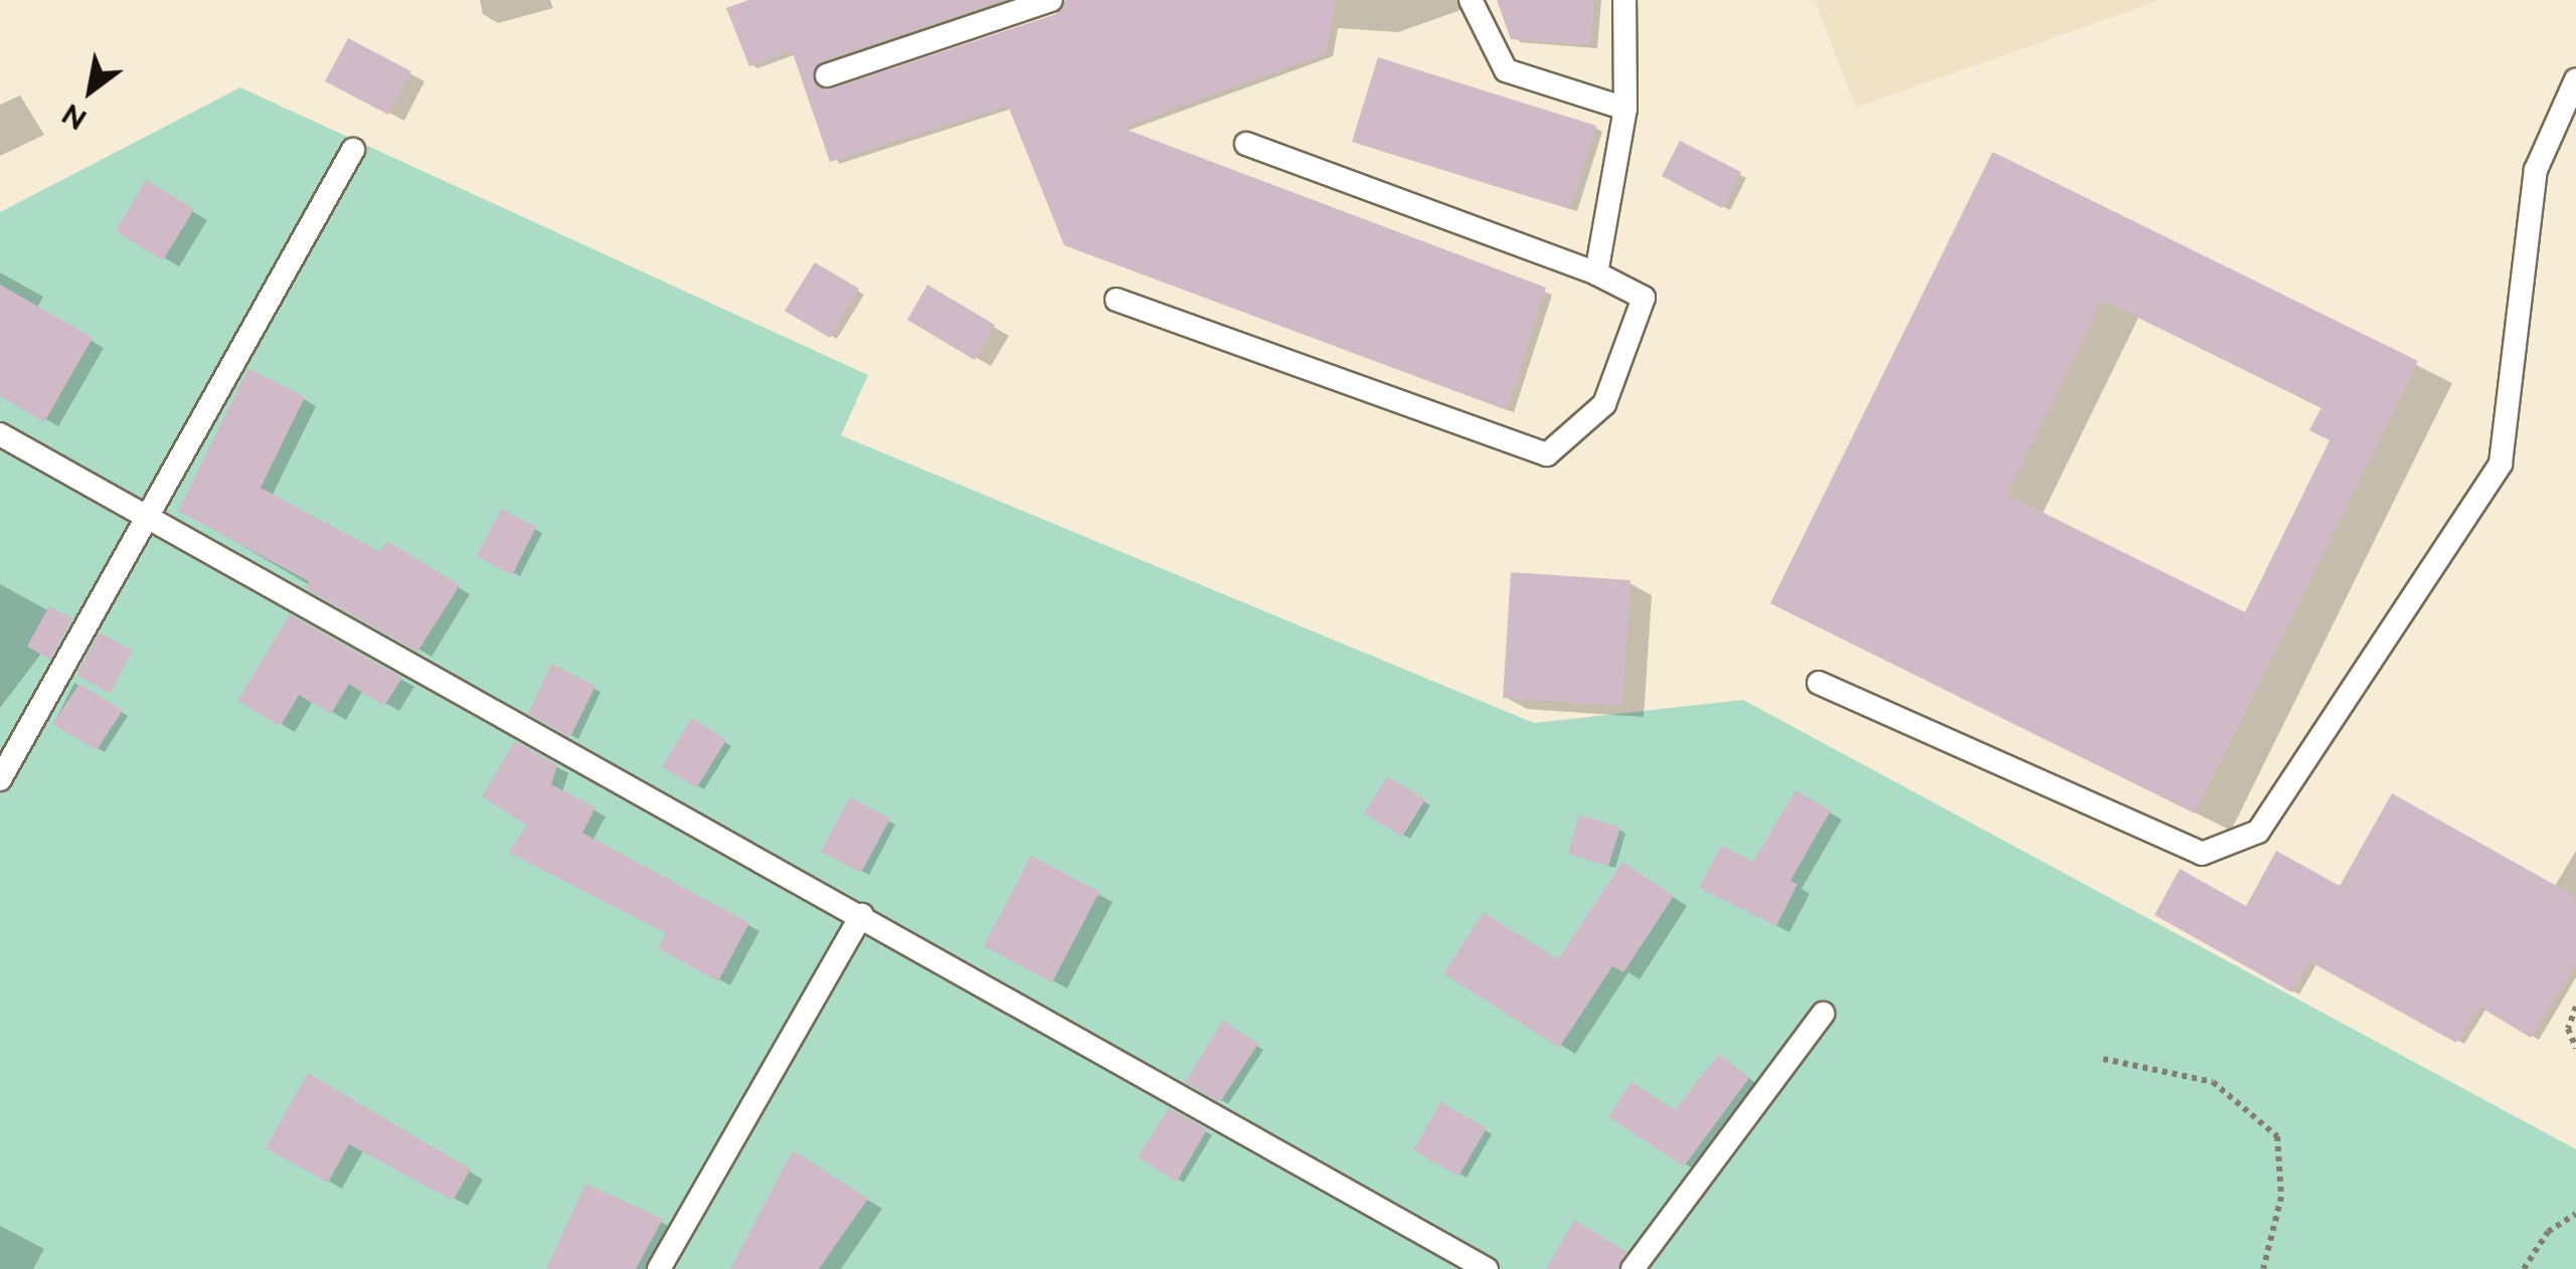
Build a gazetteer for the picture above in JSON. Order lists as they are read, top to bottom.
{
  "north": "bottom left"
}
